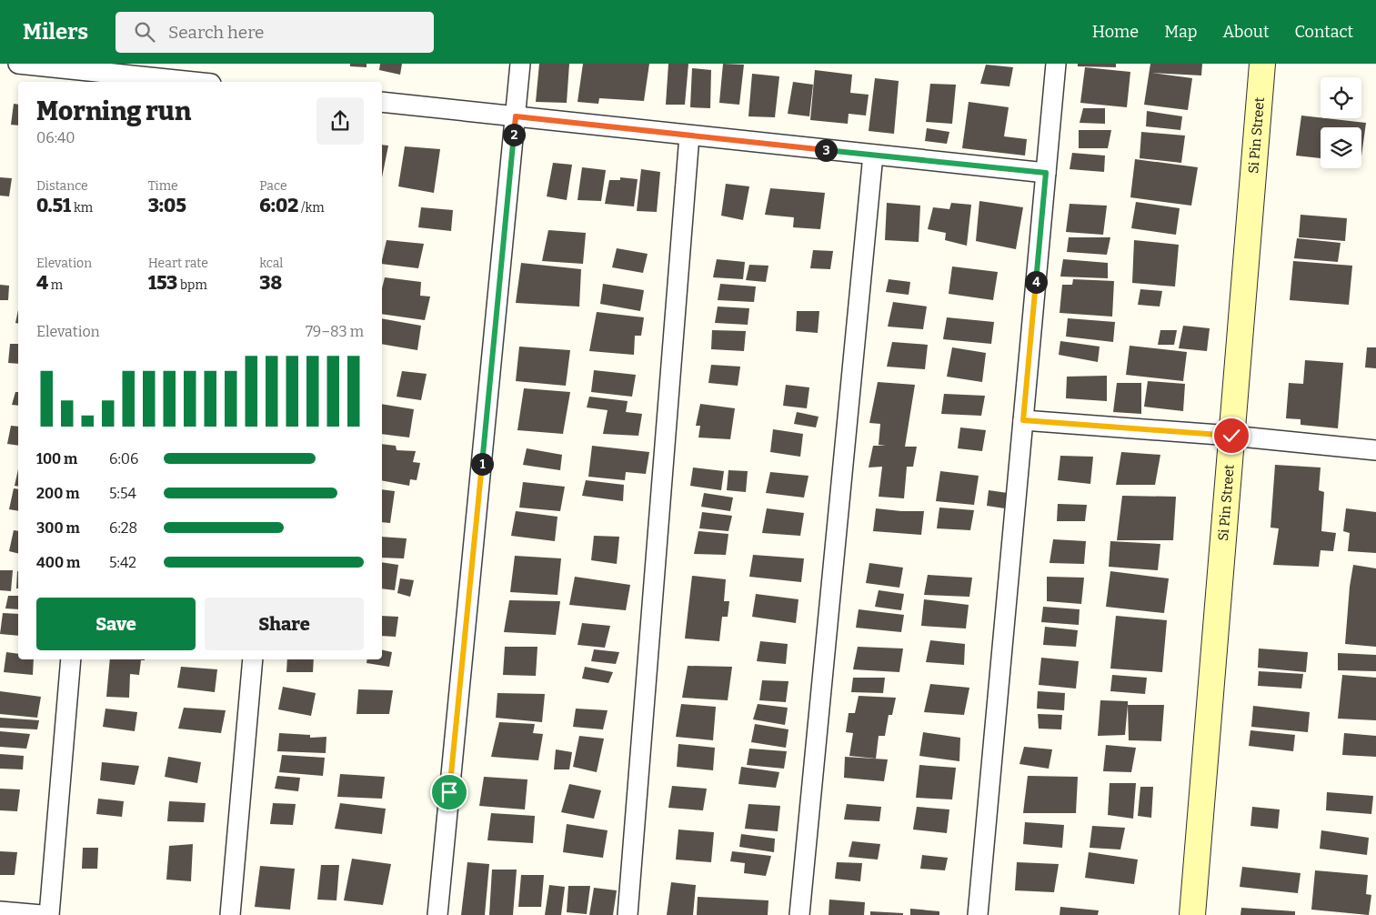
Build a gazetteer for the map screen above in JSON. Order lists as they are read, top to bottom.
{
  "streets": {
    "street": ["Si Pin Street"]
  },
  "page": {
    "header": "Milers",
    "search": "Search here",
    "nav": [
      "Home",
      "Map",
      "About",
      "Contact"
    ],
    "heading": ["Morning run", "06:40"],
    "pins": [
      "2",
      "3",
      "4",
      "1"
    ],
    "stats": [
      ["Distance", "0.51 km"],
      ["Time", "3:05"],
      ["Pace", "6:02 /km"],
      ["Elevation", "4 m"],
      ["Heart rate", "153 bpm"],
      ["kcal", "38"]
    ],
    "chart": ["Elevation", "79–83 m"],
    "list": [
      {
        "name": "100 m",
        "note": "6:06"
      },
      {
        "name": "200 m",
        "note": "5:54"
      },
      {
        "name": "300 m",
        "note": "6:28"
      },
      {
        "name": "400 m",
        "note": "5:42"
      }
    ],
    "buttons": ["Save", "Share"]
  }
}
